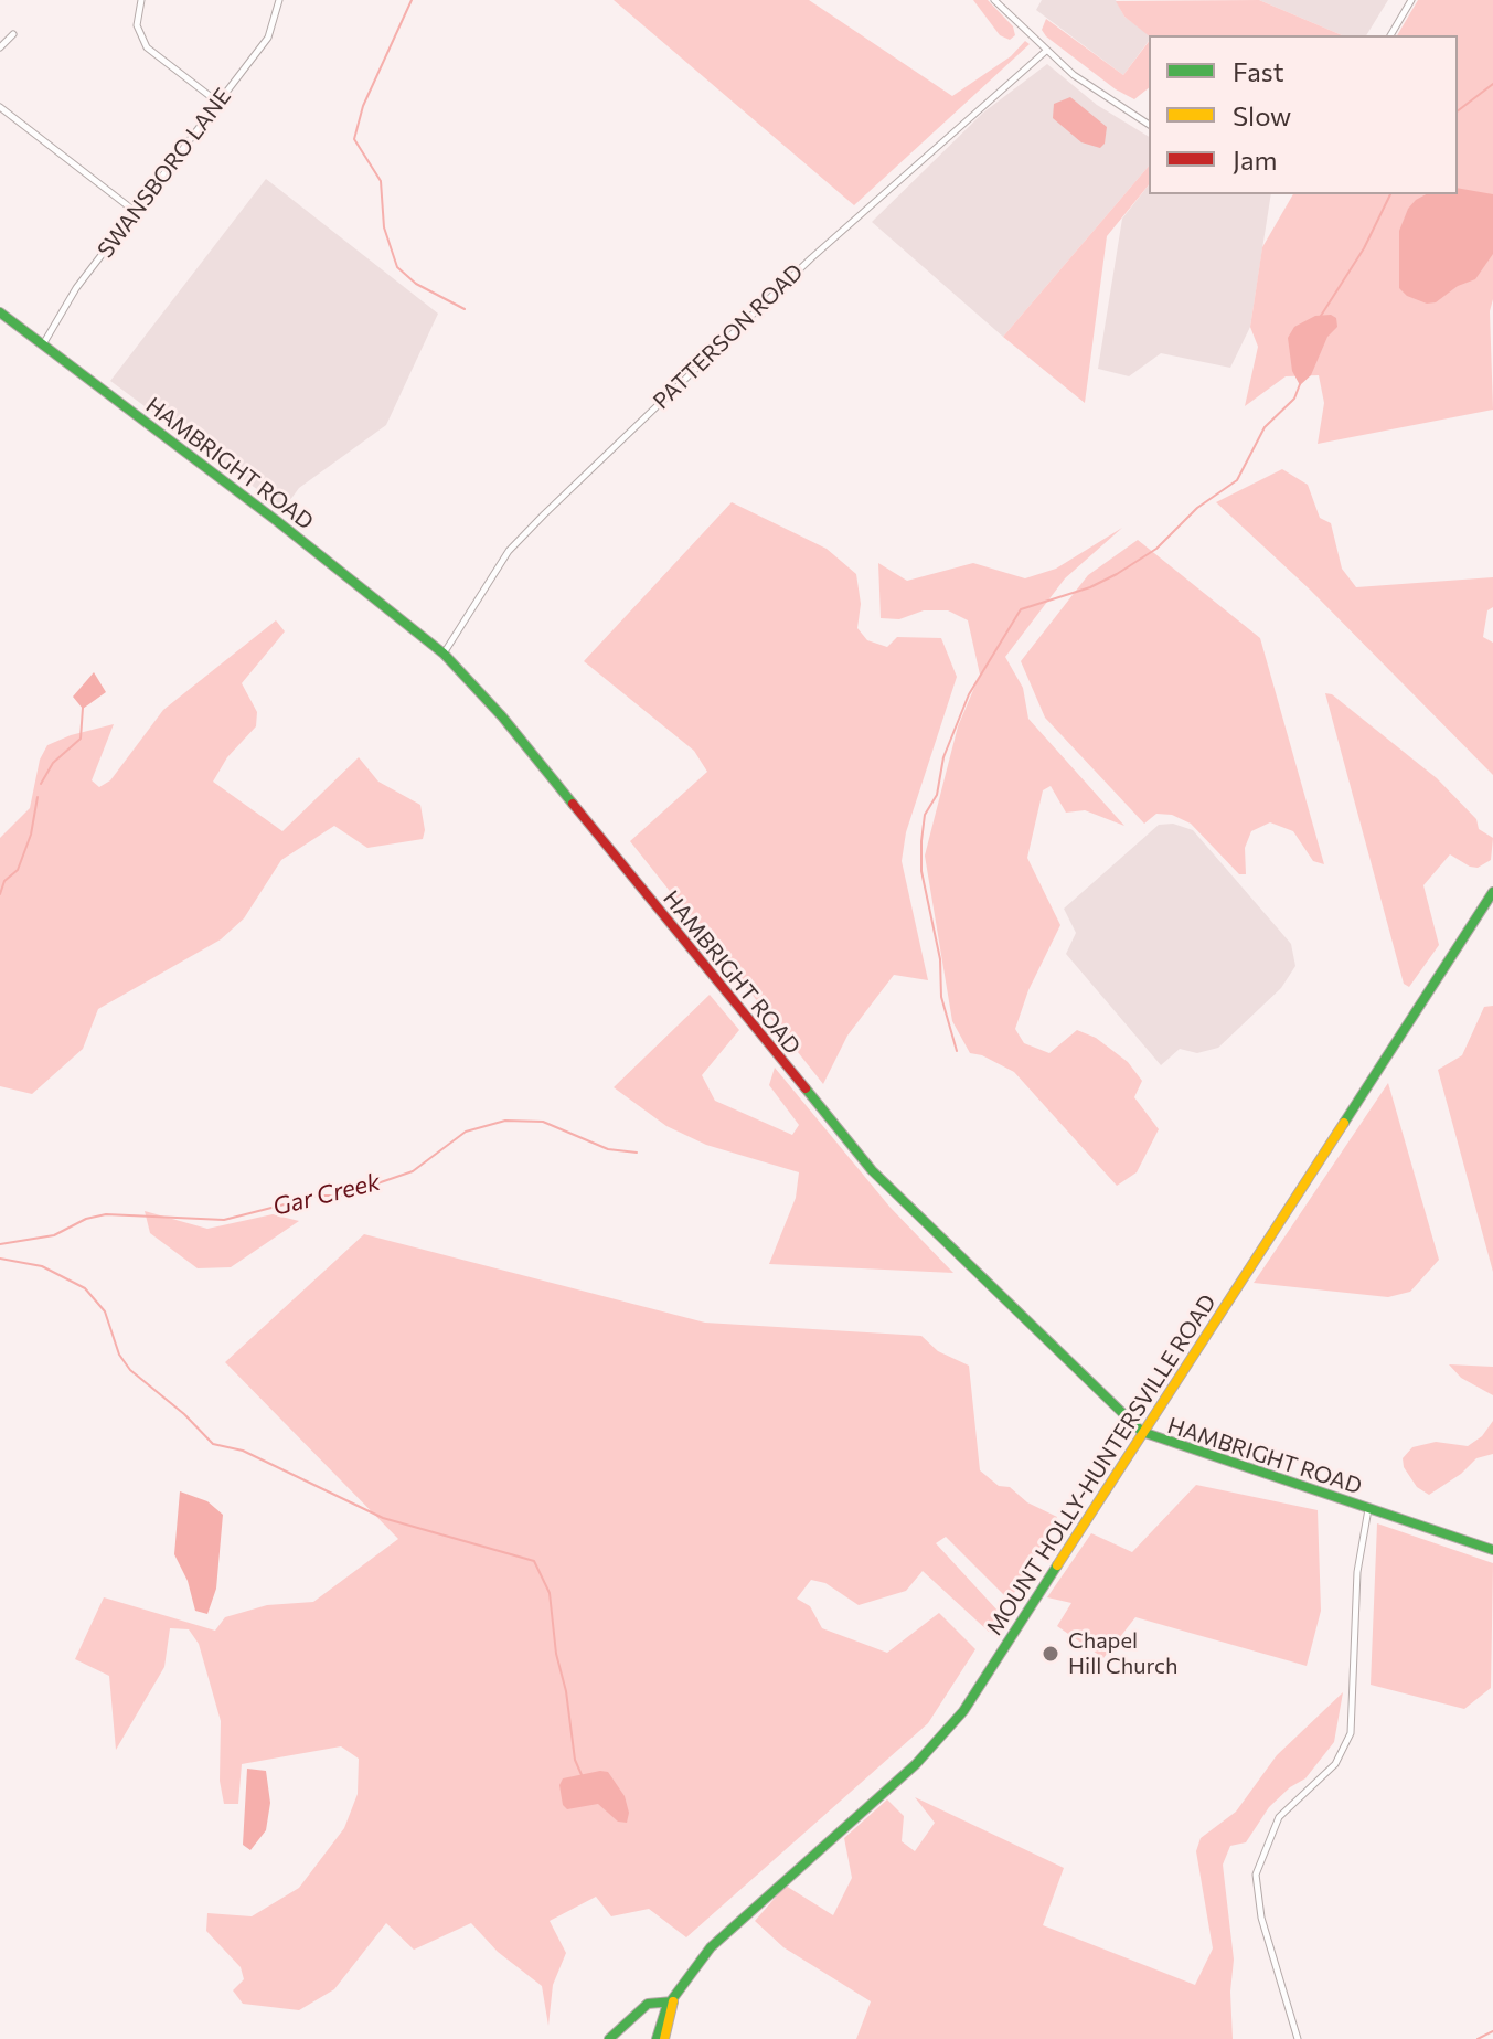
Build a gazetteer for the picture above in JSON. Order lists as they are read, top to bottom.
{
  "streets": {
    "main road": ["HAMBRIGHT ROAD", "MOUNT HOLLY-HUNTERSVILLE ROAD"],
    "street": ["SWANSBORO LANE", "PATTERSON ROAD"]
  },
  "crossings": [
    ["SWANSBORO LANE", "HAMBRIGHT ROAD"],
    ["PATTERSON ROAD", "HAMBRIGHT ROAD"],
    ["HAMBRIGHT ROAD", "MOUNT HOLLY-HUNTERSVILLE ROAD"]
  ],
  "water": ["Gar Creek"],
  "places": ["Chapel Hill Church"],
  "legend": ["Fast", "Slow", "Jam"]
}
